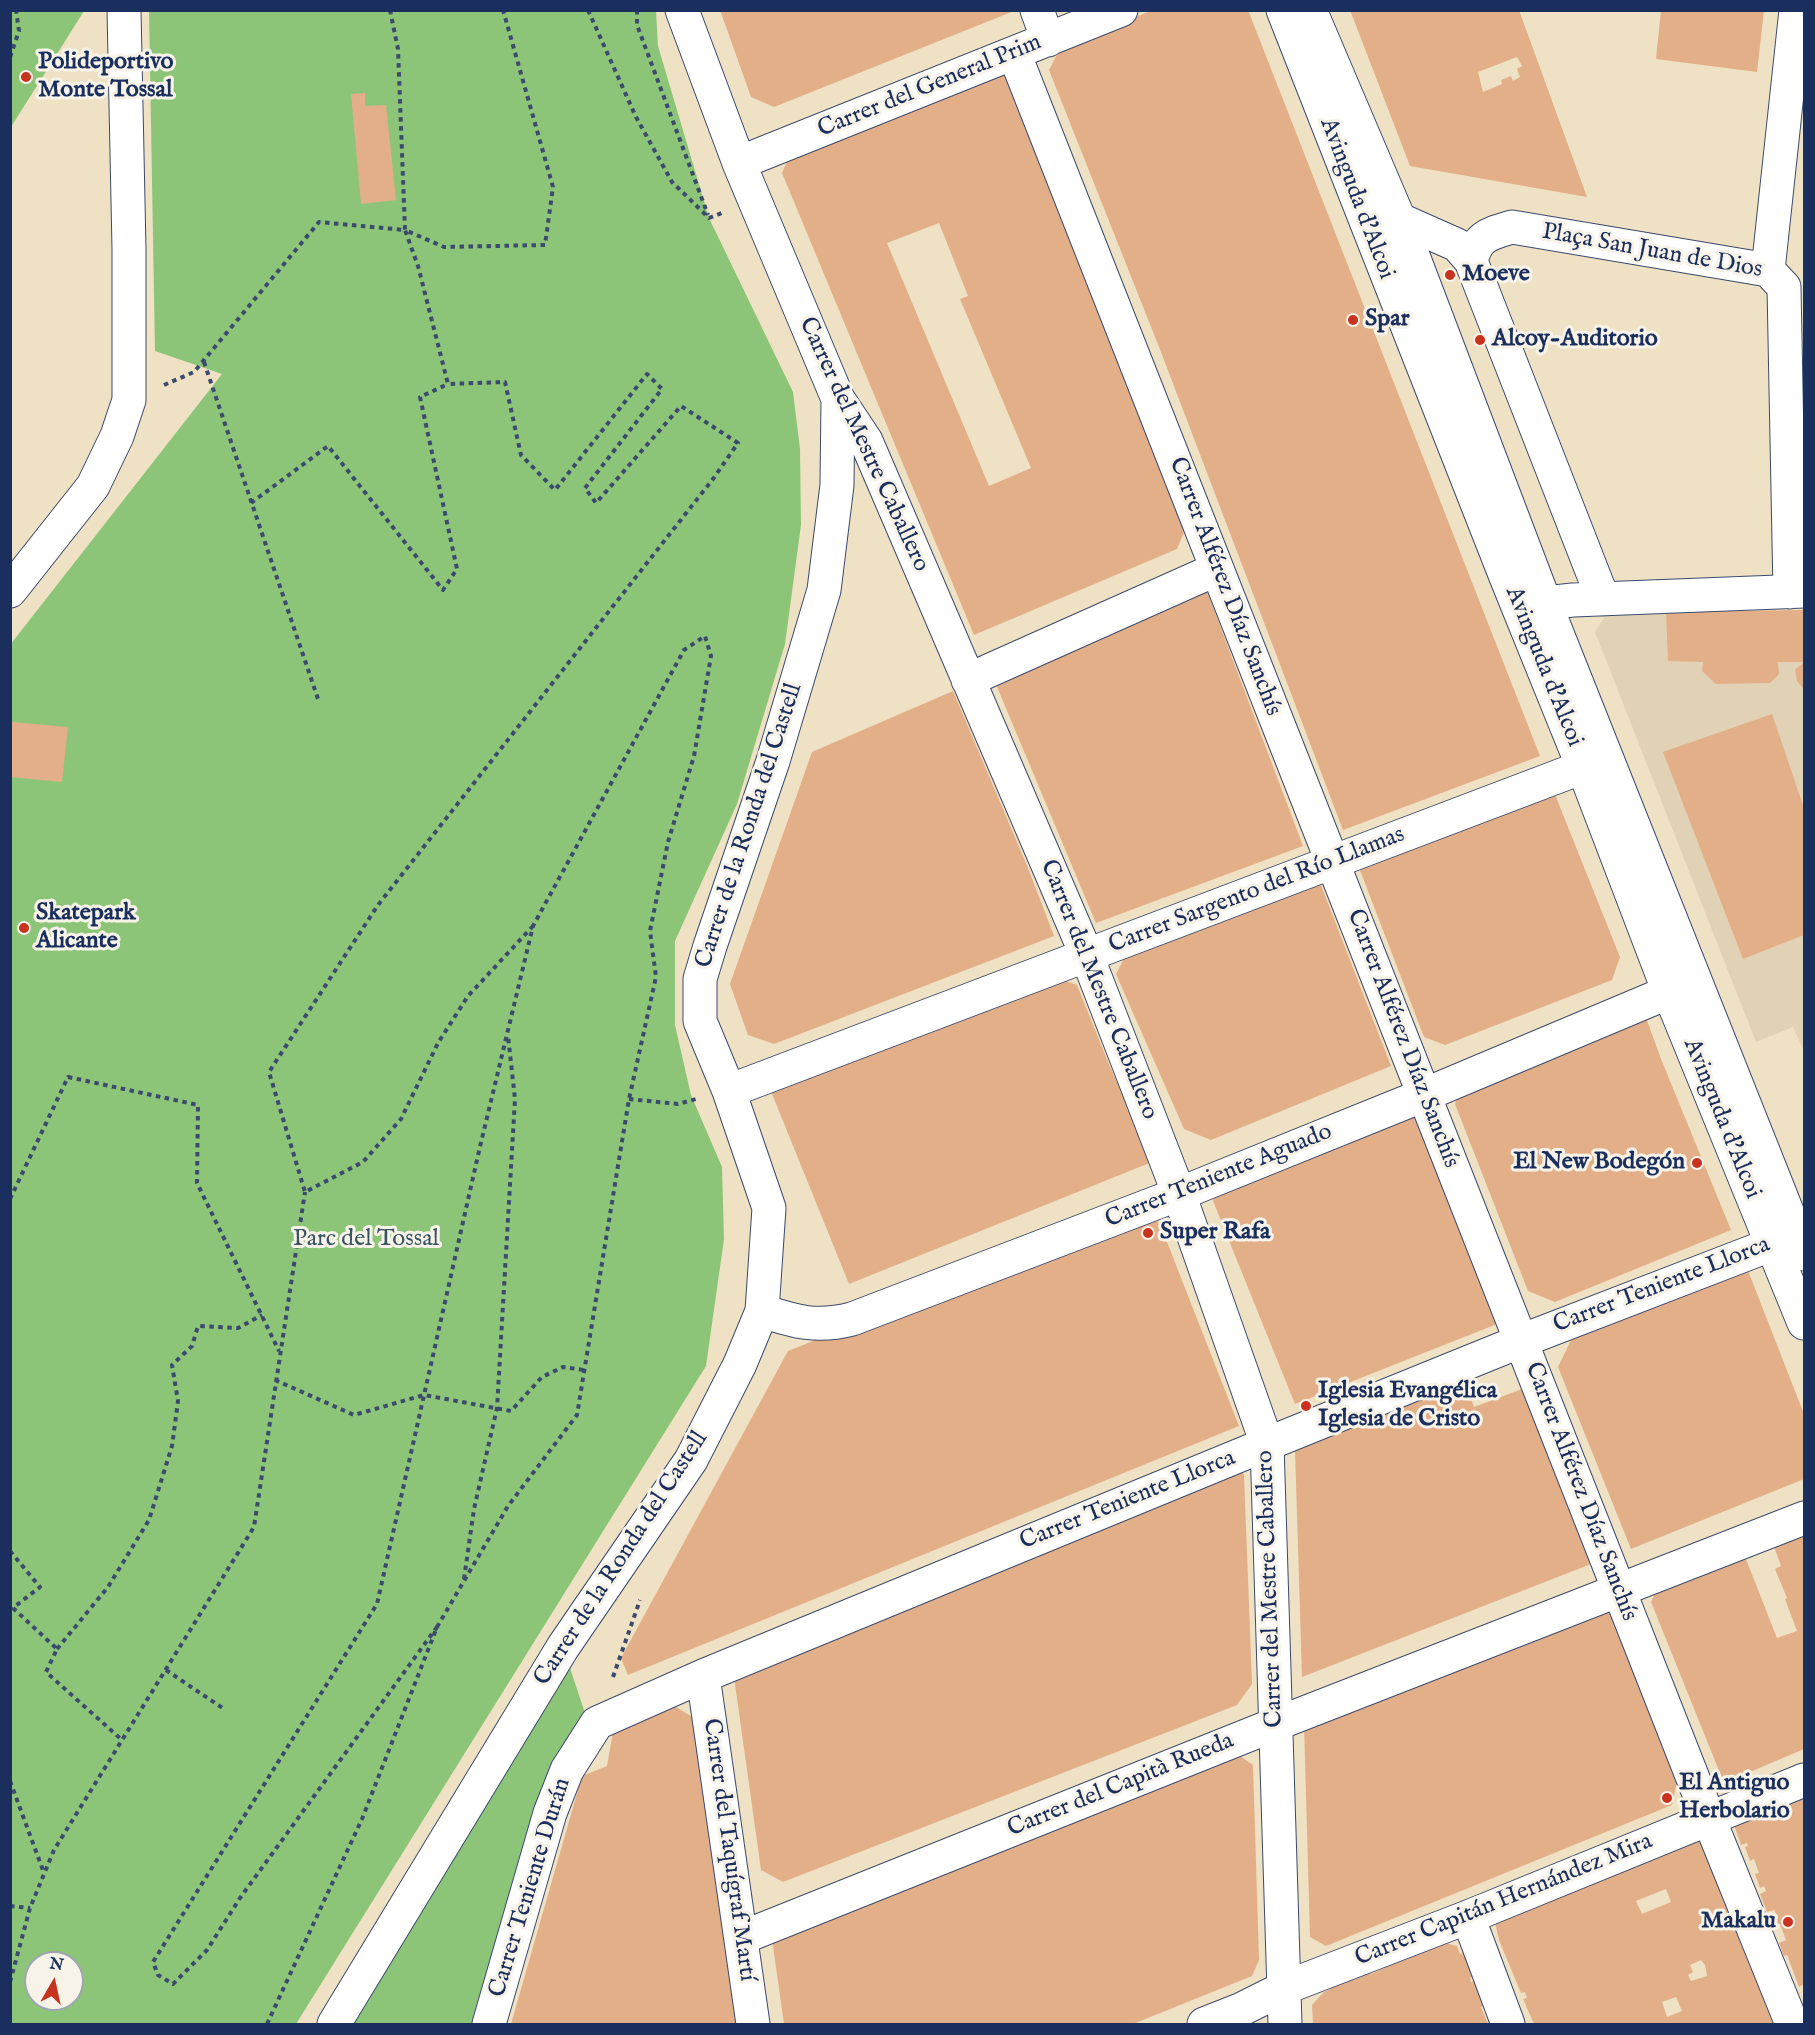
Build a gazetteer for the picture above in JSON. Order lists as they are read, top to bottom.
{
  "streets": {
    "street": [
      "Carrer del General Prim",
      "Avinguda d'Alcoi",
      "Plaça San Juan de Dios",
      "Carrer del Mestre Caballero",
      "Carrer Alférez Díaz Sanchís",
      "Carrer de la Ronda del Castell",
      "Carrer Sargento del Río Llamas",
      "Carrer Teniente Aguado",
      "Carrer Teniente Llorca",
      "Carrer del Capità Rueda",
      "Carrer del Taquígraf Martí",
      "Carrer Teniente Durán",
      "Carrer Capitán Hernández Mira"
    ]
  },
  "crossings": [
    ["Carrer del General Prim", "Carrer del Mestre Caballero"],
    ["Carrer del General Prim", "Carrer Alférez Díaz Sanchís"],
    ["Avinguda d'Alcoi", "Plaça San Juan de Dios"],
    ["Avinguda d'Alcoi", "Carrer Sargento del Río Llamas"],
    ["Avinguda d'Alcoi", "Carrer Teniente Aguado"],
    ["Avinguda d'Alcoi", "Carrer Teniente Llorca"],
    ["Carrer del Mestre Caballero", "Carrer de la Ronda del Castell"],
    ["Carrer del Mestre Caballero", "Carrer Sargento del Río Llamas"],
    ["Carrer del Mestre Caballero", "Carrer Teniente Aguado"],
    ["Carrer del Mestre Caballero", "Carrer Teniente Llorca"],
    ["Carrer del Mestre Caballero", "Carrer del Capità Rueda"],
    ["Carrer del Mestre Caballero", "Carrer Capitán Hernández Mira"],
    ["Carrer Alférez Díaz Sanchís", "Carrer Sargento del Río Llamas"],
    ["Carrer Alférez Díaz Sanchís", "Carrer Teniente Aguado"],
    ["Carrer Alférez Díaz Sanchís", "Carrer Teniente Llorca"],
    ["Carrer Alférez Díaz Sanchís", "Carrer del Capità Rueda"],
    ["Carrer Alférez Díaz Sanchís", "Carrer Capitán Hernández Mira"],
    ["Carrer de la Ronda del Castell", "Carrer Sargento del Río Llamas"],
    ["Carrer de la Ronda del Castell", "Carrer Teniente Aguado"],
    ["Carrer Teniente Llorca", "Carrer del Taquígraf Martí"],
    ["Carrer Teniente Llorca", "Carrer Teniente Durán"],
    ["Carrer del Capità Rueda", "Carrer del Taquígraf Martí"]
  ],
  "parks": ["Parc del Tossal"],
  "places": [
    "Polideportivo Monte Tossal",
    "Moeve",
    "Spar",
    "Alcoy-Auditorio",
    "Skatepark Alicante",
    "El New Bodegón",
    "Super Rafa",
    "Iglesia Evangélica Iglesia de Cristo",
    "El Antiguo Herbolario",
    "Makalu"
  ],
  "north": "top"
}
